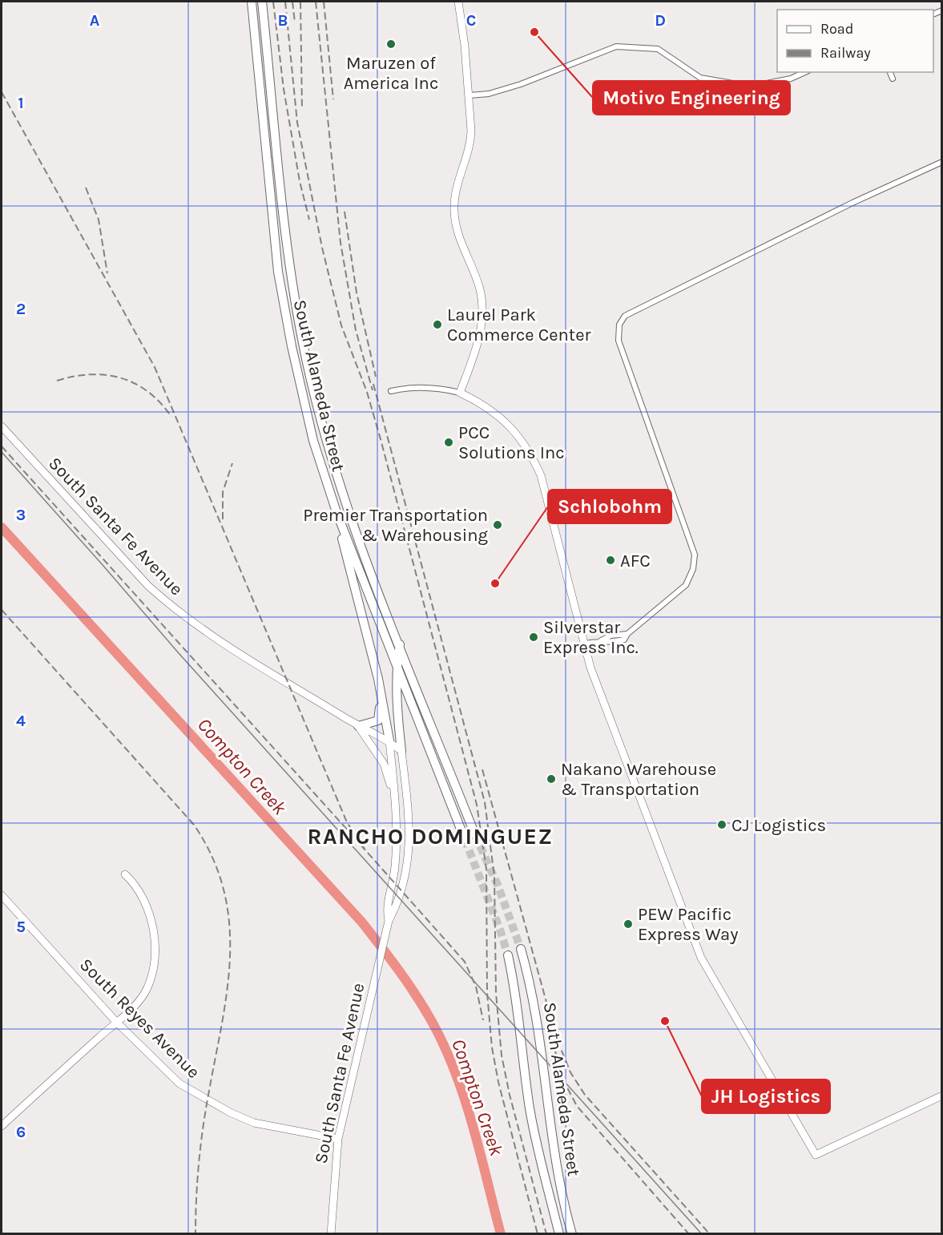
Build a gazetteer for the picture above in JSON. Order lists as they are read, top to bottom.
{
  "streets": {
    "main road": ["South Alameda Street"],
    "street": ["South Santa Fe Avenue", "South Reyes Avenue"]
  },
  "crossings": [
    ["South Santa Fe Avenue", "South Reyes Avenue"]
  ],
  "districts": ["RANCHO DOMINGUEZ"],
  "water": ["Compton Creek"],
  "places": [
    "Motivo Engineering",
    "Maruzen of America Inc",
    "Laurel Park Commerce Center",
    "PCC Solutions Inc",
    "Premier Transportation & Warehousing",
    "AFC",
    "Schlobohm",
    "Silverstar Express Inc.",
    "Nakano Warehouse & Transportation",
    "CJ Logistics",
    "PEW Pacific Express Way",
    "JH Logistics"
  ],
  "legend": ["Road", "Railway"],
  "grid": {
    "columns": [
      "A",
      "B",
      "C",
      "D"
    ],
    "rows": [
      "1",
      "2",
      "3",
      "4",
      "5",
      "6"
    ]
  }
}
